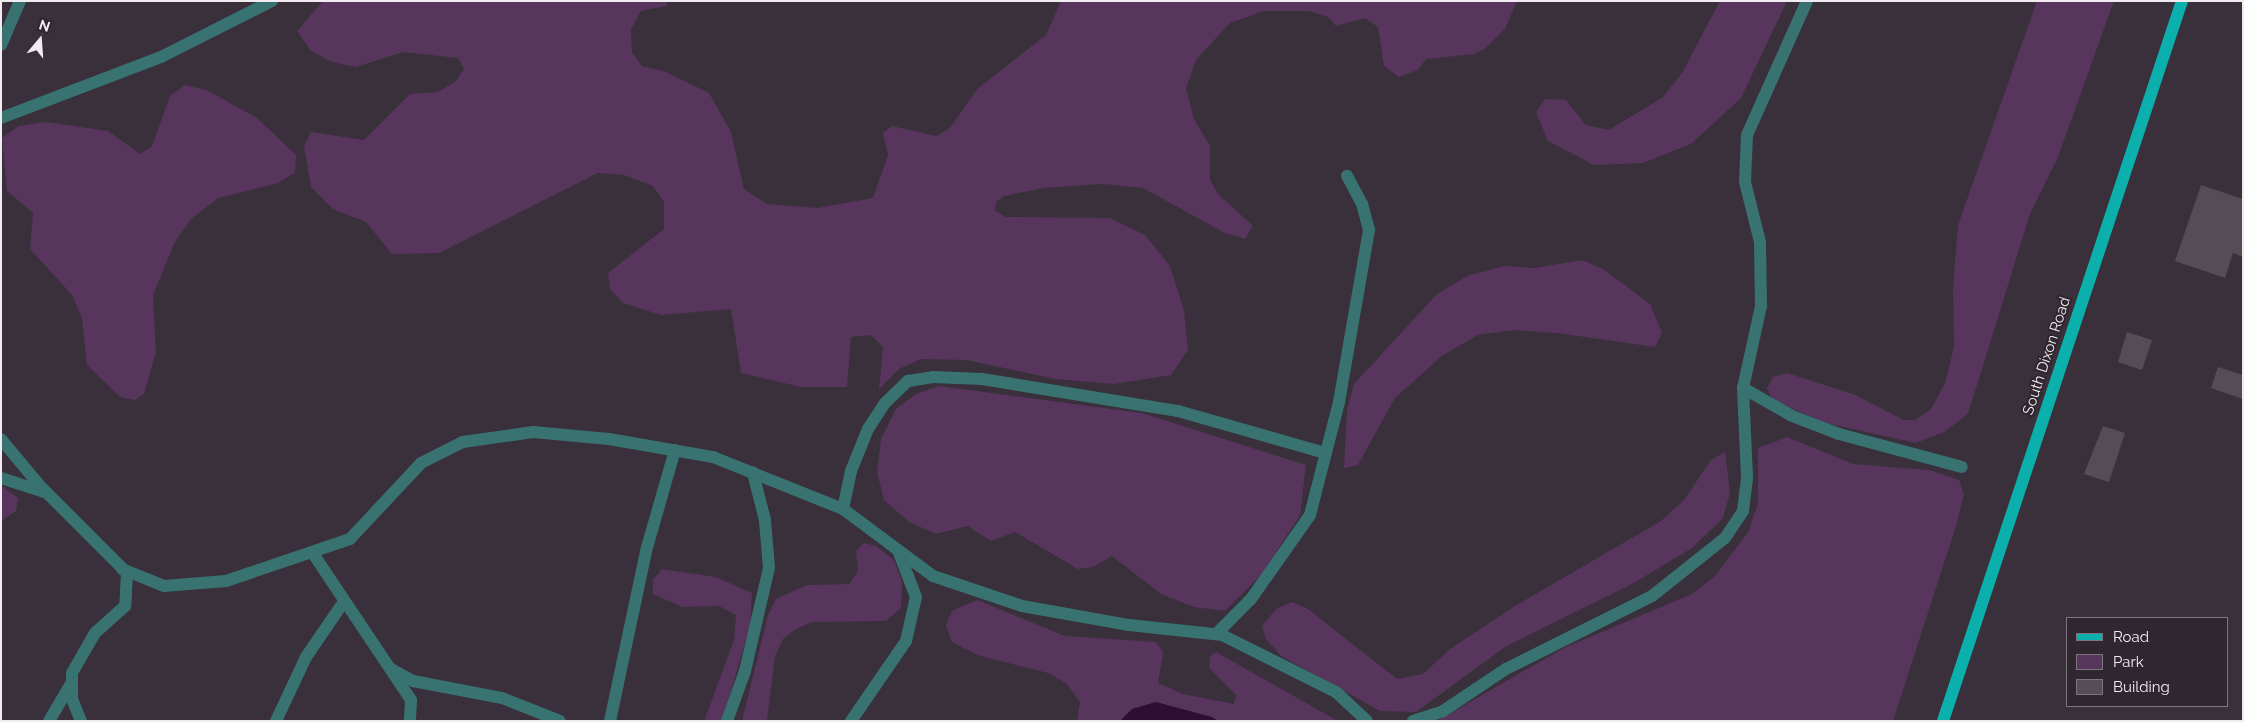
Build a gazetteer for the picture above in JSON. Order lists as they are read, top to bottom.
{
  "streets": {
    "main road": ["South Dixon Road"]
  },
  "legend": ["Road", "Park", "Building"],
  "north": "top"
}
